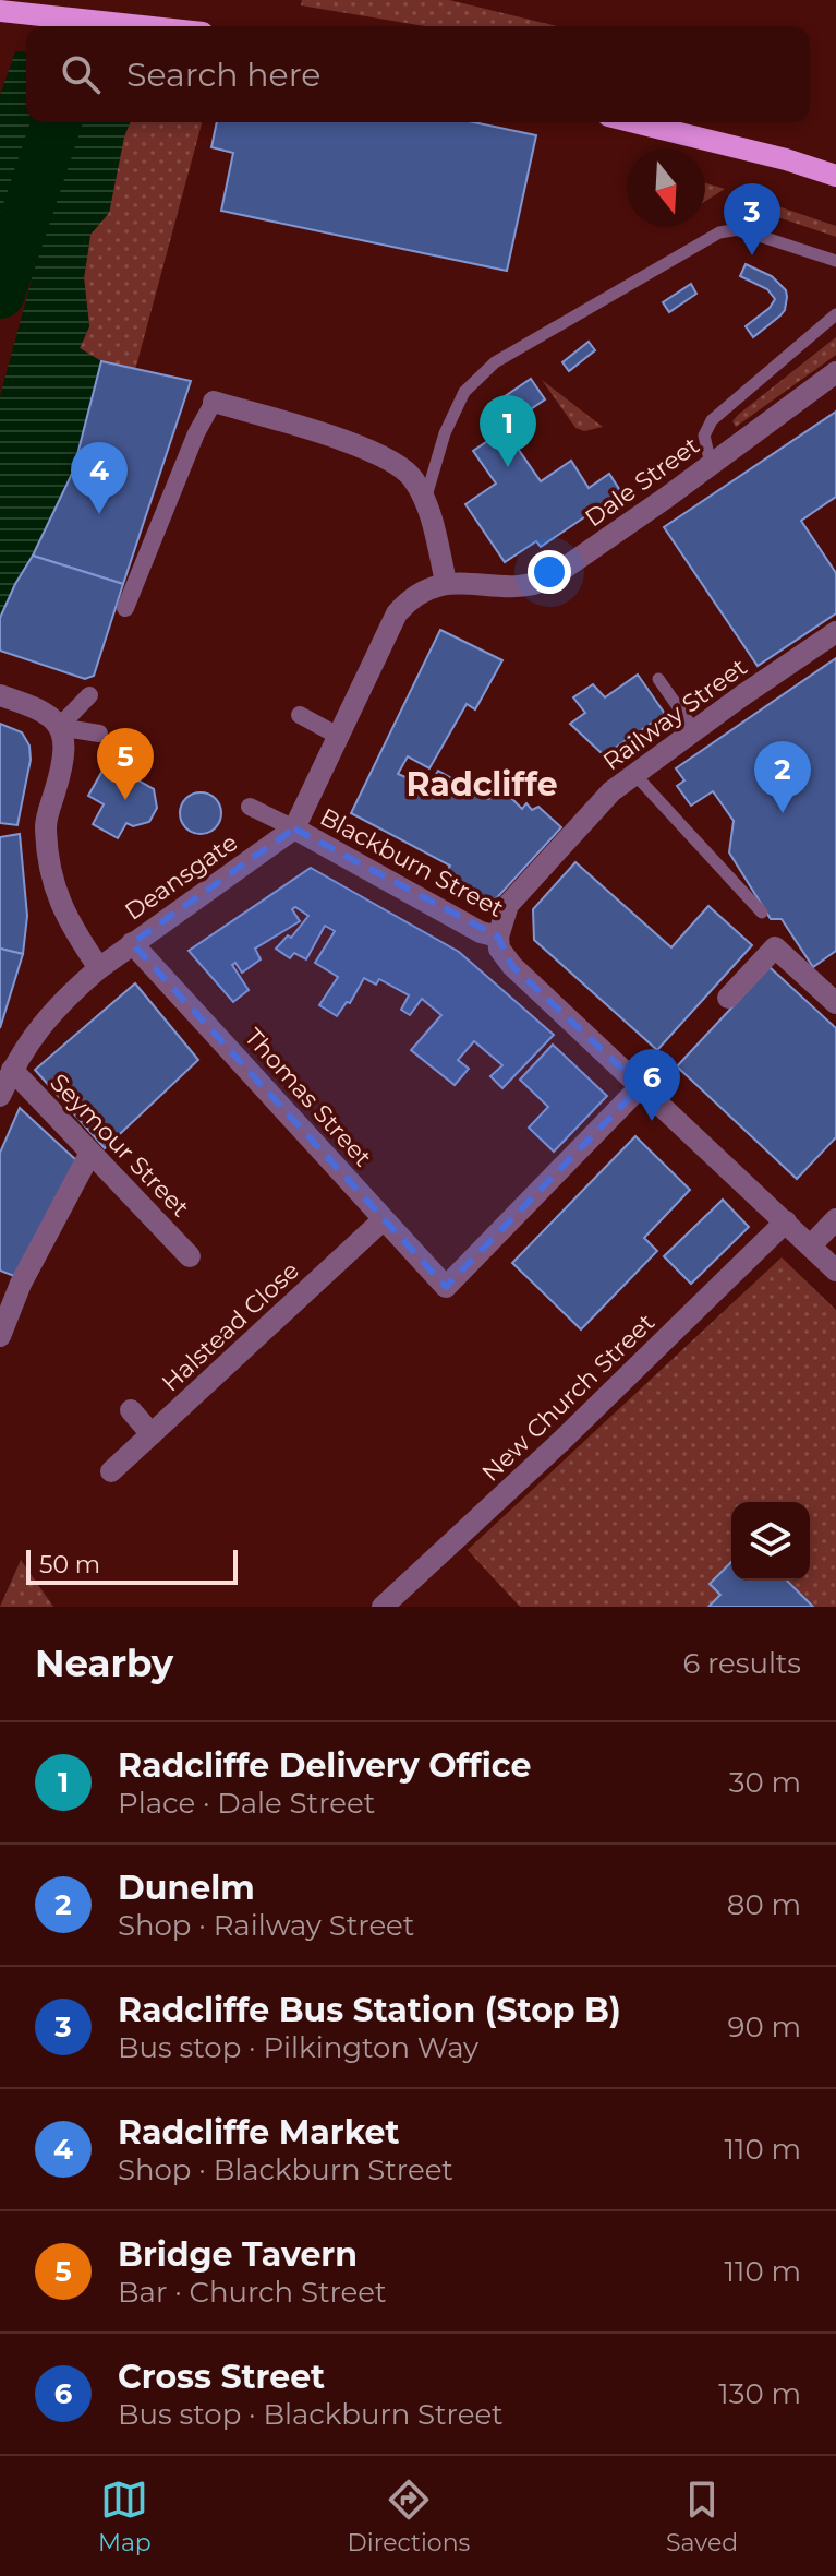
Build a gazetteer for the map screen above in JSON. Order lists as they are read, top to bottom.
{
  "streets": {
    "street": [
      "Dale Street",
      "Railway Street",
      "Blackburn Street",
      "Deansgate",
      "Thomas Street",
      "Seymour Street",
      "Halstead Close",
      "New Church Street"
    ]
  },
  "crossings": [
    ["Railway Street", "Blackburn Street"],
    ["Blackburn Street", "Deansgate"],
    ["Blackburn Street", "Thomas Street"],
    ["Blackburn Street", "New Church Street"],
    ["Deansgate", "Thomas Street"],
    ["Deansgate", "Seymour Street"],
    ["Thomas Street", "Halstead Close"]
  ],
  "districts": ["Radcliffe"],
  "scale_bar": "50 m",
  "north": "bottom",
  "page": {
    "search": "Search here",
    "pins": [
      "3",
      "1",
      "4",
      "5",
      "2",
      "6"
    ],
    "scale": "50 m",
    "heading": ["Nearby", "6 results"],
    "list": [
      {
        "mark": "1",
        "name": "Radcliffe Delivery Office",
        "note": "Place · Dale Street",
        "value": "30 m"
      },
      {
        "mark": "2",
        "name": "Dunelm",
        "note": "Shop · Railway Street",
        "value": "80 m"
      },
      {
        "mark": "3",
        "name": "Radcliffe Bus Station (Stop B)",
        "note": "Bus stop · Pilkington Way",
        "value": "90 m"
      },
      {
        "mark": "4",
        "name": "Radcliffe Market",
        "note": "Shop · Blackburn Street",
        "value": "110 m"
      },
      {
        "mark": "5",
        "name": "Bridge Tavern",
        "note": "Bar · Church Street",
        "value": "110 m"
      },
      {
        "mark": "6",
        "name": "Cross Street",
        "note": "Bus stop · Blackburn Street",
        "value": "130 m"
      }
    ],
    "nav": ["Map", "Directions", "Saved"]
  }
}
